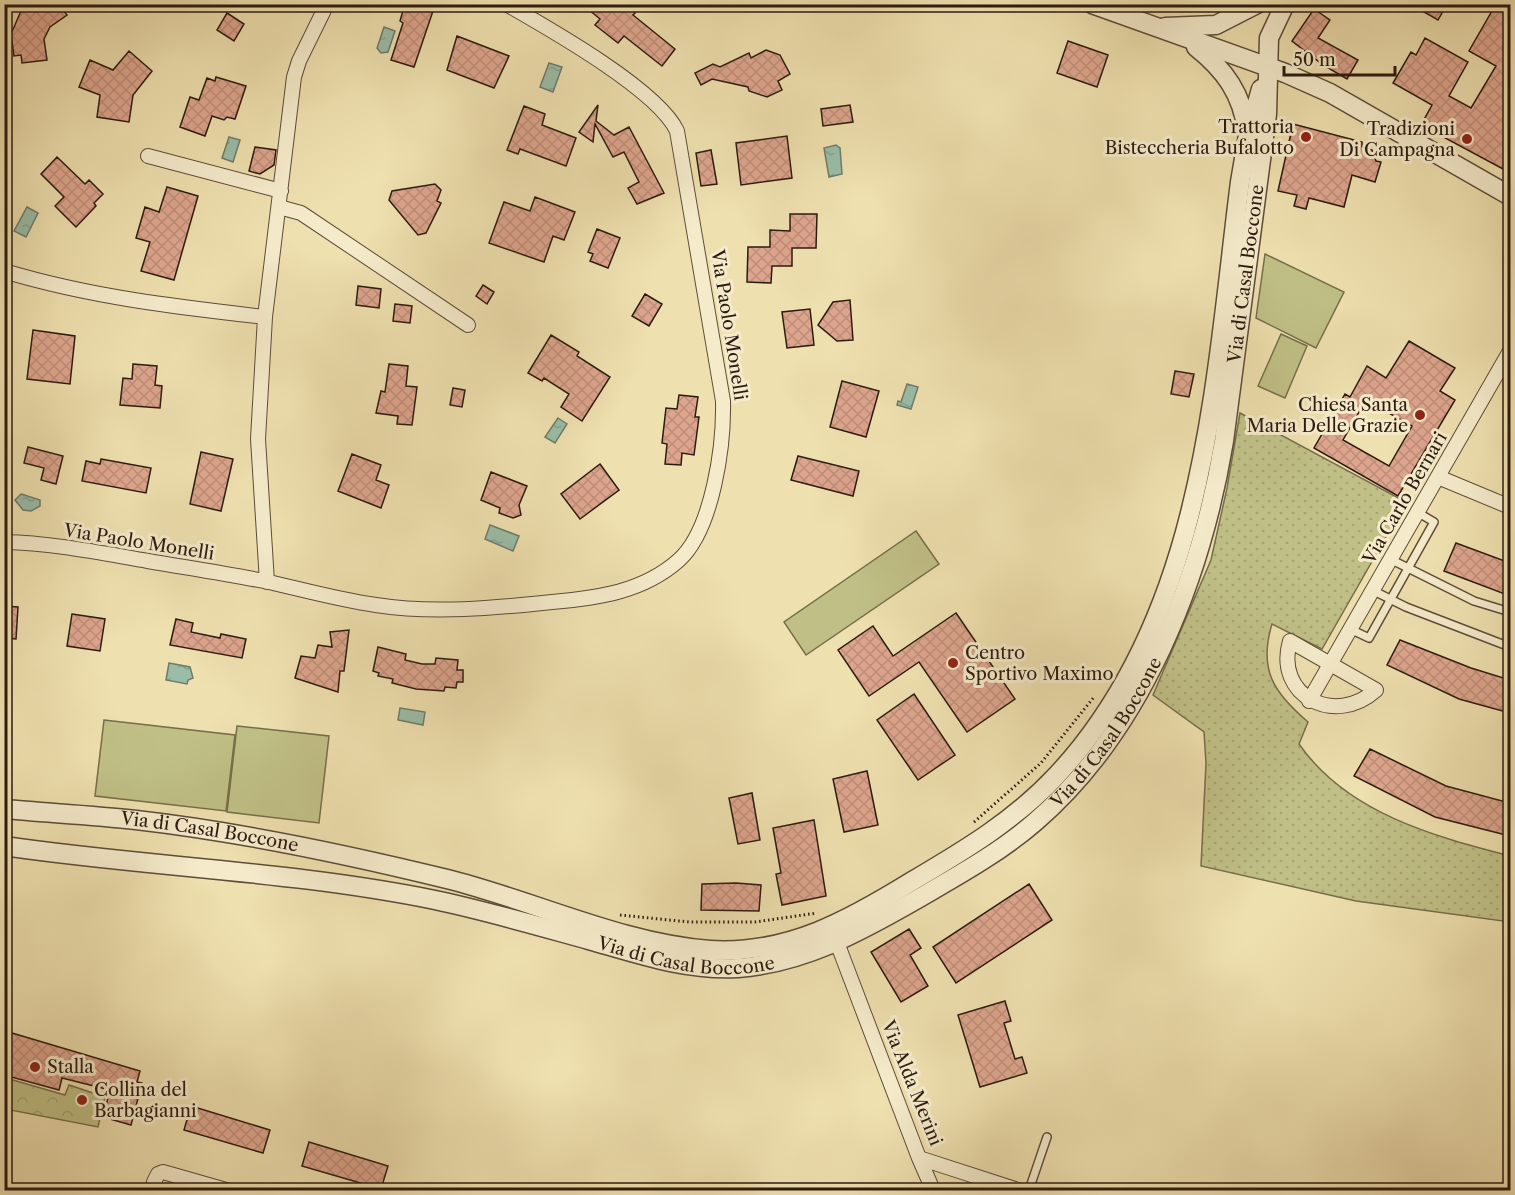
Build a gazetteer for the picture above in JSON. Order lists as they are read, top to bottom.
{
  "streets": {
    "street": [
      "Via di Casal Boccone",
      "Via Paolo Monelli",
      "Via Carlo Bernari",
      "Via Alda Merini"
    ]
  },
  "crossings": [
    ["Via di Casal Boccone", "Via Alda Merini"]
  ],
  "places": [
    "Trattoria Bisteccheria Bufalotto",
    "Tradizioni Di Campagna",
    "Chiesa Santa Maria Delle Grazie",
    "Centro Sportivo Maximo",
    "Stalla",
    "Collina del Barbagianni"
  ],
  "scale_bar": "50 m"
}
